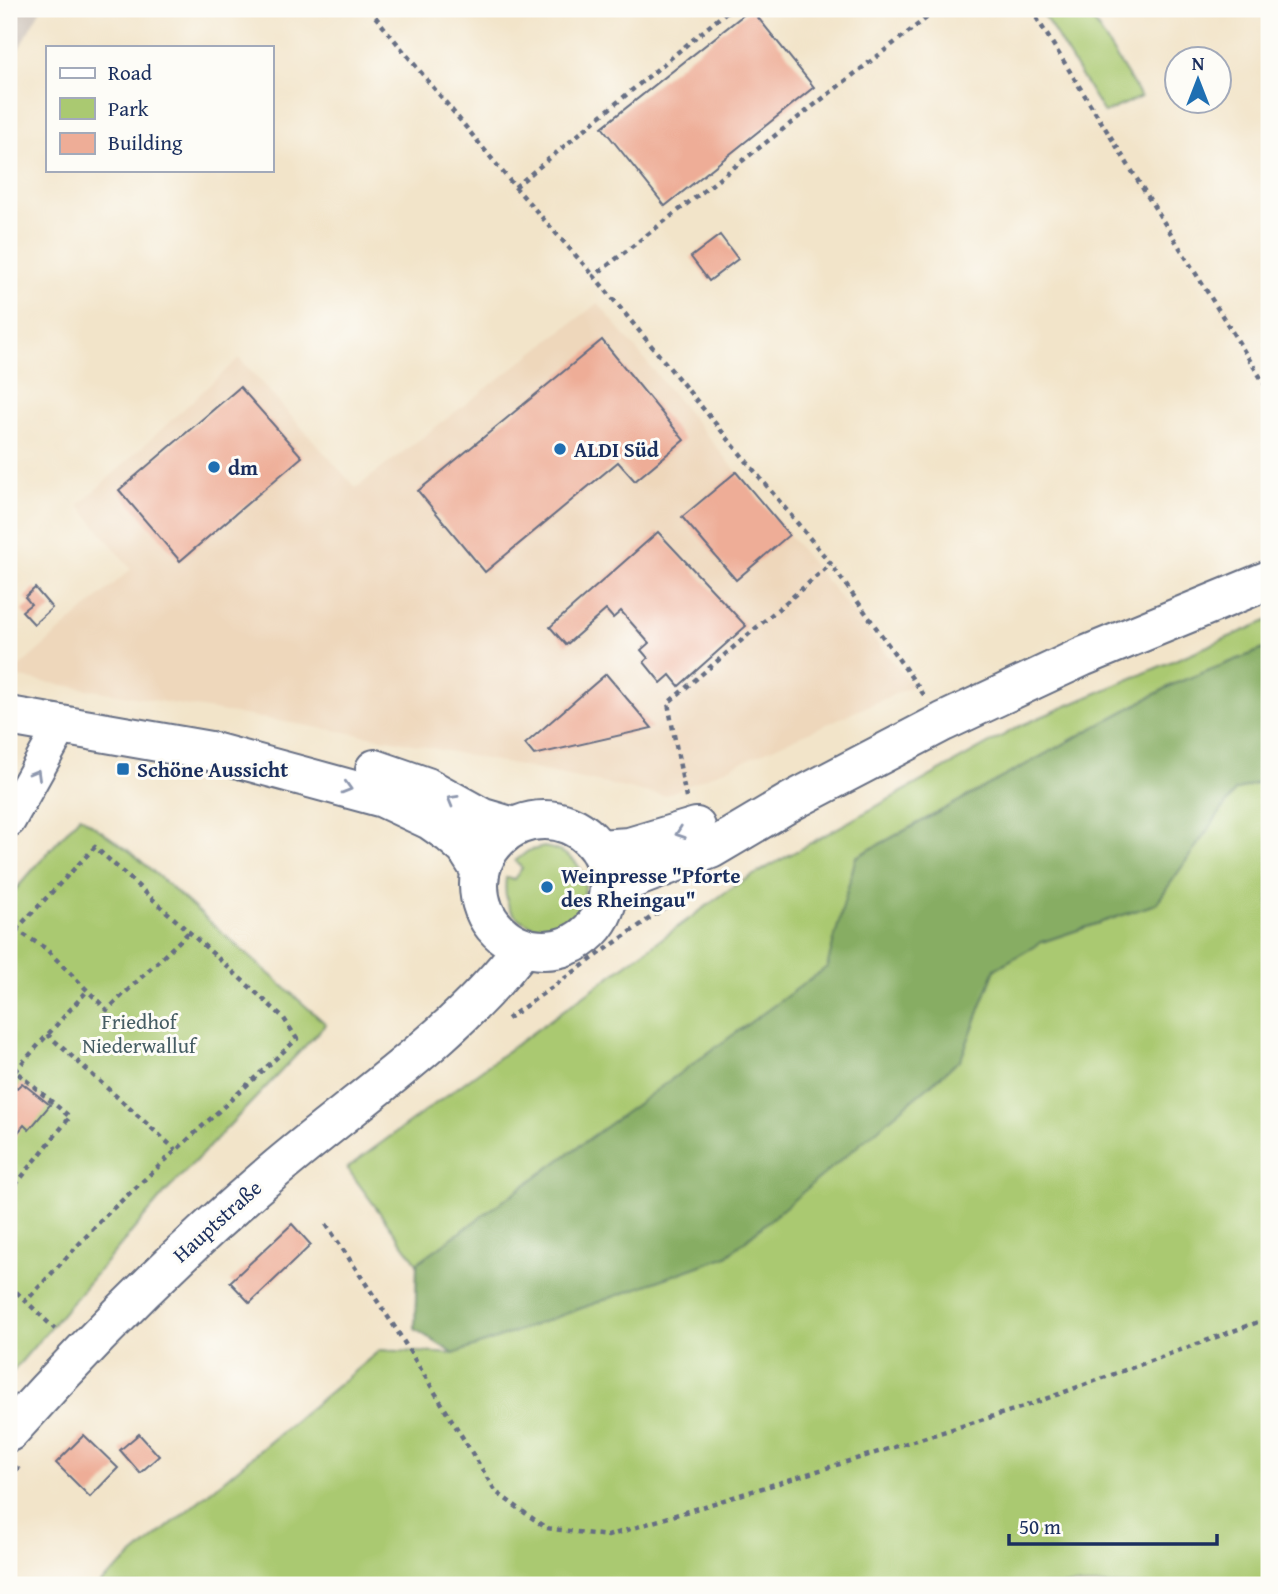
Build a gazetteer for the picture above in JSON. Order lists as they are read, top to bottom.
{
  "streets": {
    "street": ["Hauptstraße"]
  },
  "parks": ["Friedhof Niederwalluf"],
  "places": {
    "other": ["ALDI Süd", "dm", "Weinpresse \"Pforte des Rheingau\""],
    "transit": ["Schöne Aussicht"]
  },
  "legend": ["Road", "Park", "Building"],
  "scale_bar": "50 m",
  "north": "top"
}
